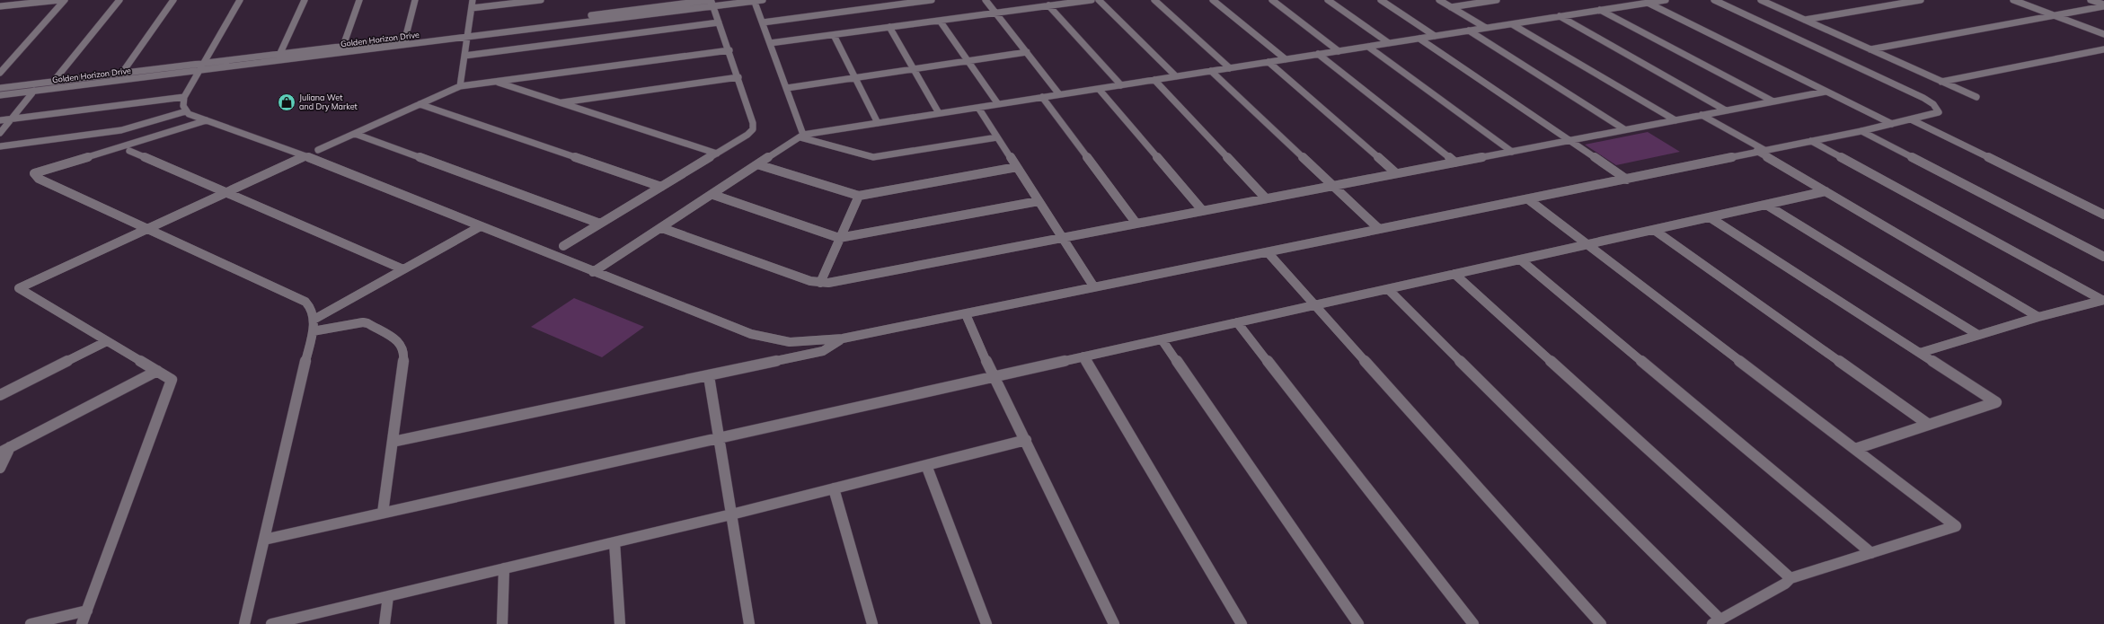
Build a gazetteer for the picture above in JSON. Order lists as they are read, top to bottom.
{
  "streets": {
    "street": ["Golden Horizon Drive"]
  },
  "places": {
    "shop": ["Juliana Wet and Dry Market"]
  }
}
